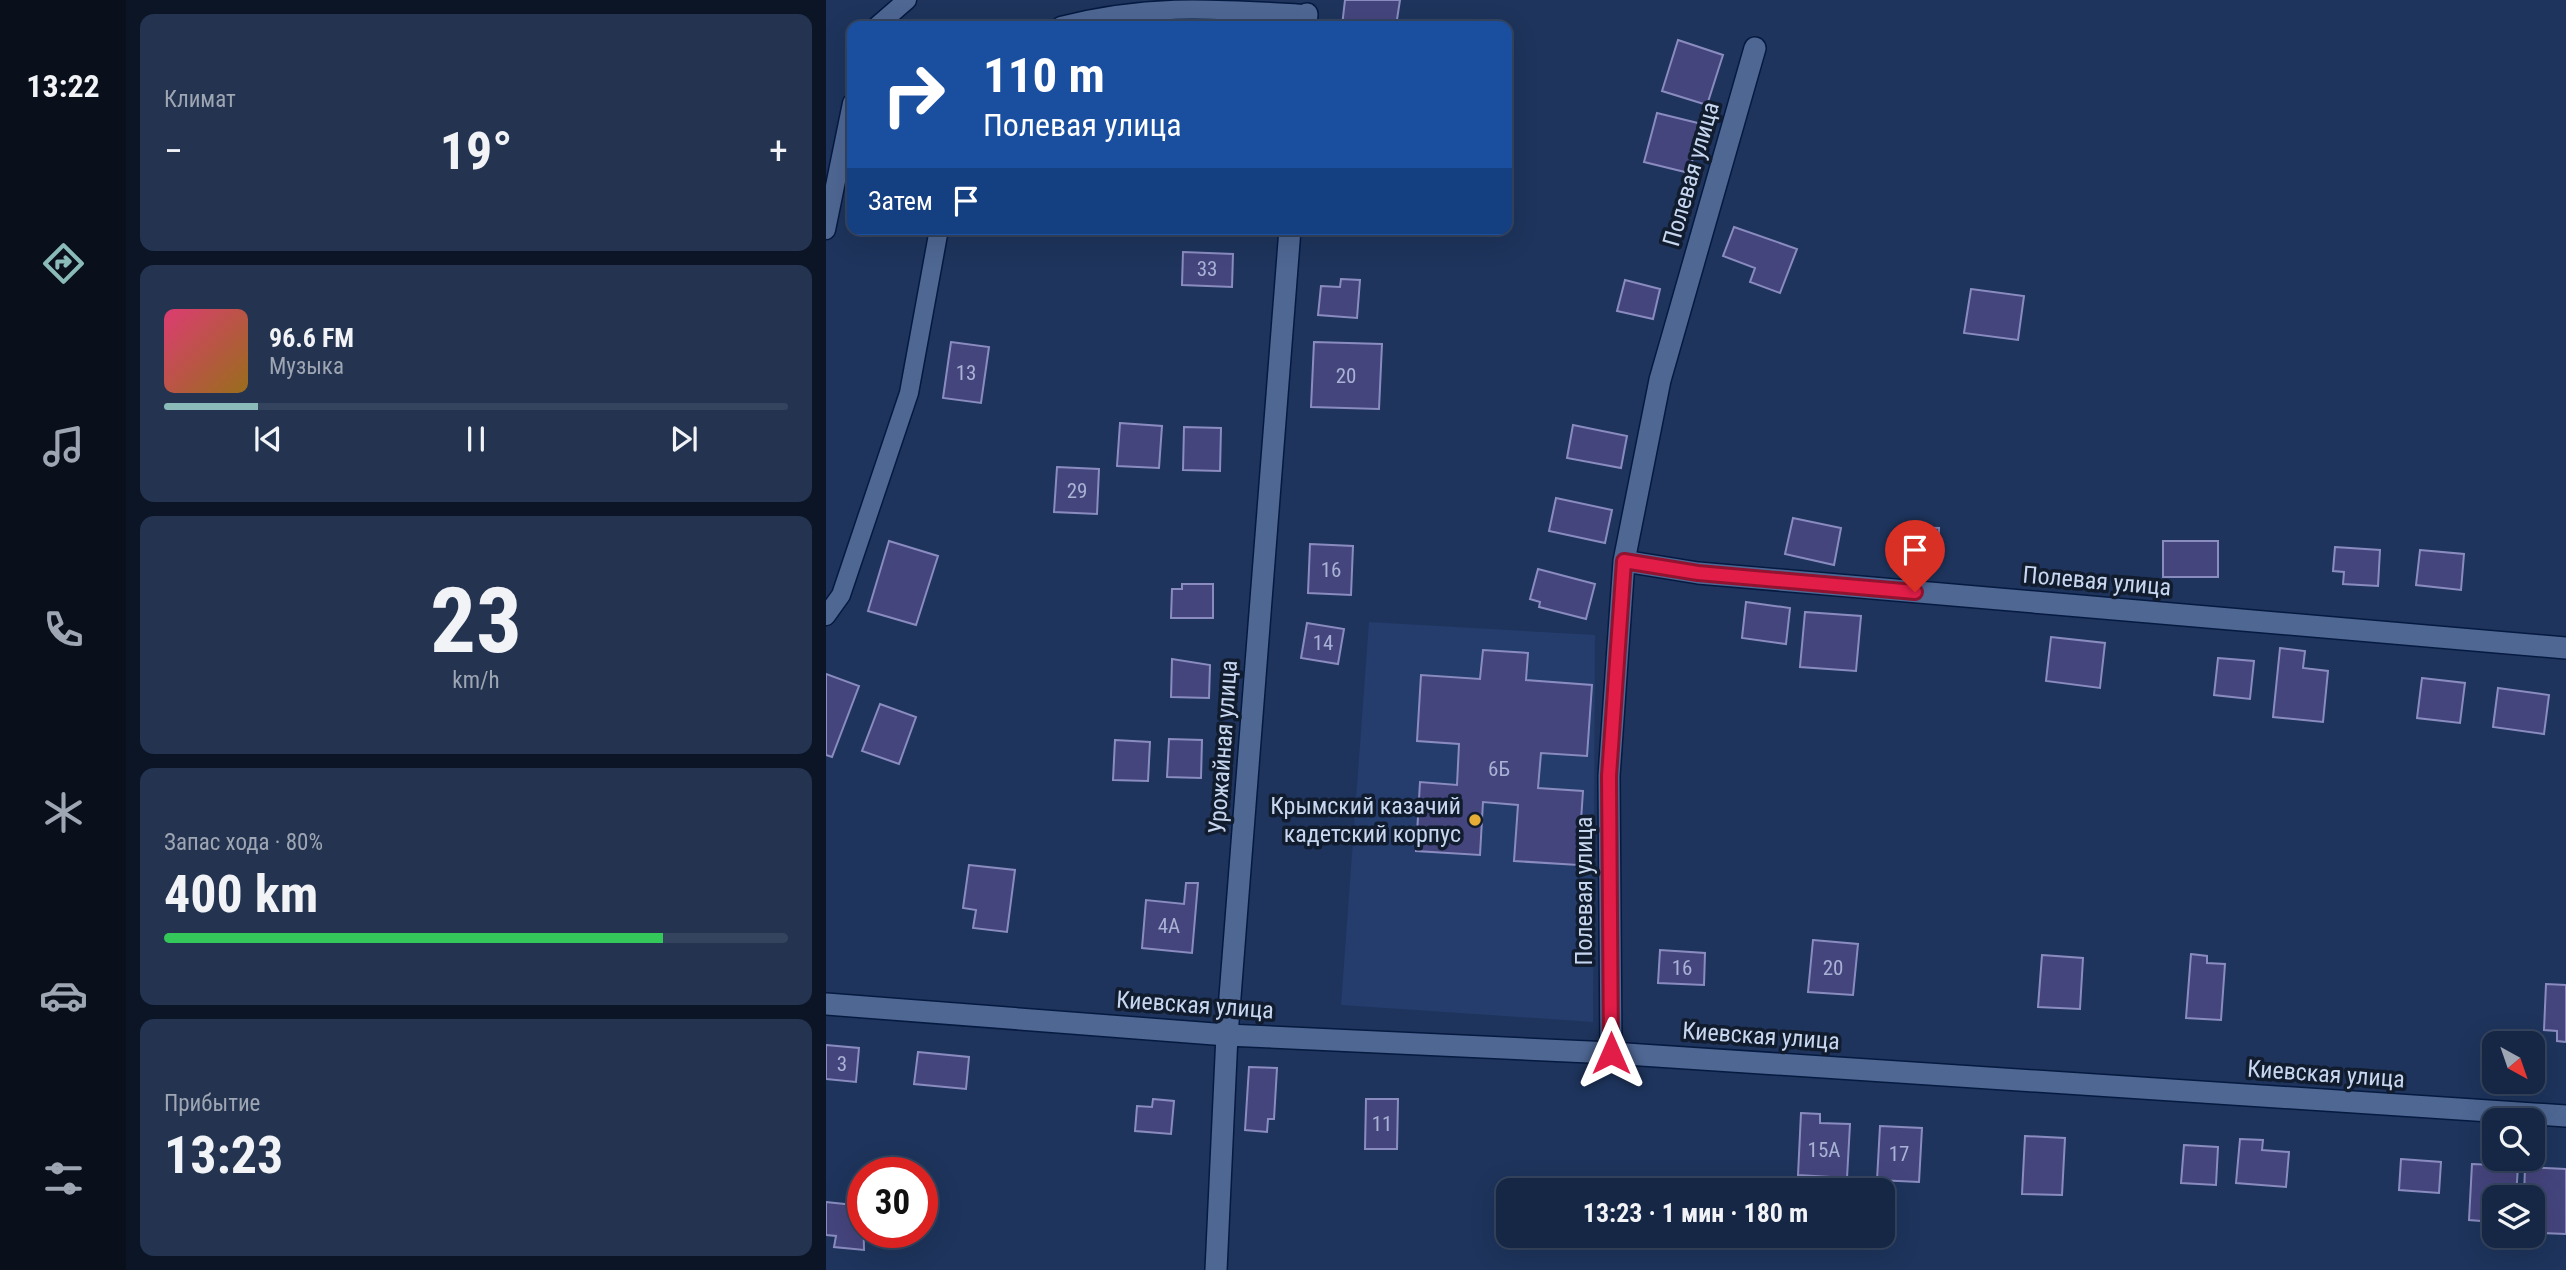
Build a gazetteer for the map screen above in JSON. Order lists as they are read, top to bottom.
{
  "streets": {
    "street": ["Полевая улица", "Урожайная улица", "Киевская улица"]
  },
  "crossings": [
    ["Полевая улица", "Киевская улица"],
    ["Урожайная улица", "Киевская улица"]
  ],
  "places": ["Крымский казачий кадетский корпус"],
  "house_numbers": [
    "33",
    "13",
    "20",
    "29",
    "16",
    "14",
    "6Б",
    "4А",
    "16",
    "20",
    "3",
    "11",
    "15А",
    "17"
  ],
  "north": "bottom right",
  "page": {
    "tabs": "13:22",
    "tile": [
      "Климат",
      ["23", "km/h"],
      ["Запас хода · 80%", "400 km"],
      ["Прибытие", "13:23"]
    ],
    "turn": ["110 m", "Полевая улица"],
    "heat": ["−", "19°", "+"],
    "then": "Затем",
    "song": ["96.6 FM", "Музыка"],
    "limit": "30",
    "trip": "13:23 · 1 мин · 180 m"
  }
}
